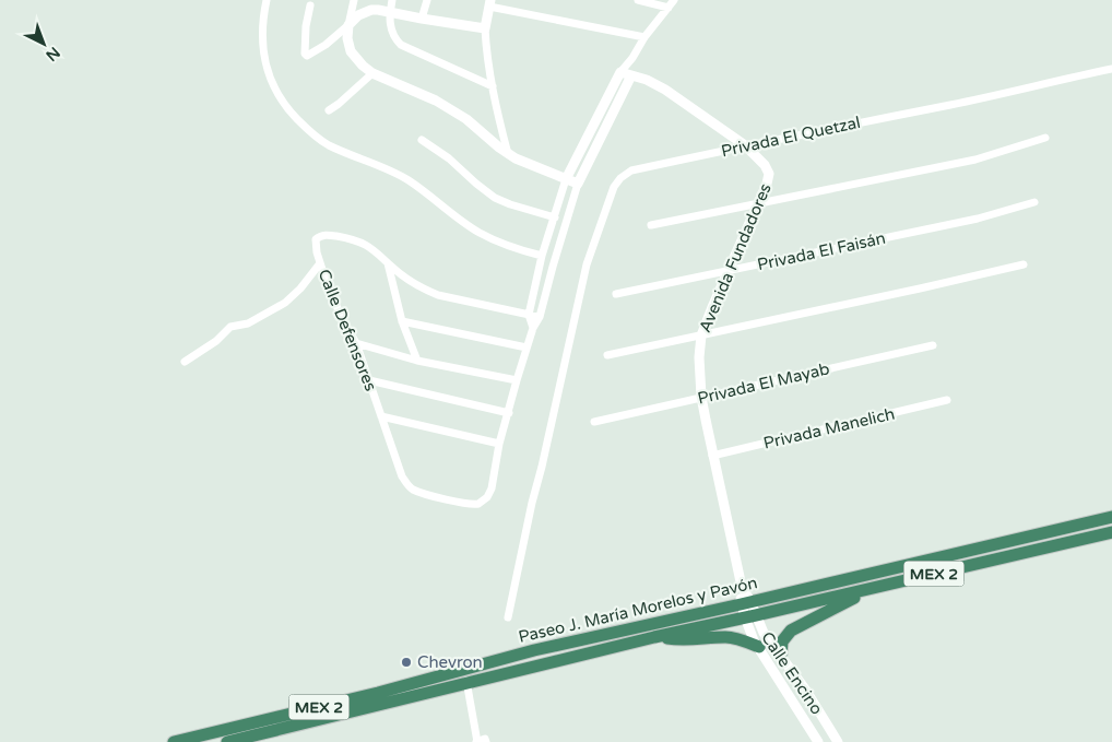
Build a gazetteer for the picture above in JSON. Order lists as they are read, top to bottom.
{
  "streets": {
    "highway": ["MEX 2", "Paseo J. María Morelos y Pavón"],
    "street": [
      "Privada El Quetzal",
      "Privada El Faisán",
      "Avenida Fundadores",
      "Calle Defensores",
      "Privada El Mayab",
      "Privada Manelich",
      "Calle Encino"
    ]
  },
  "crossings": [
    ["Privada El Quetzal", "Avenida Fundadores"],
    ["Privada El Faisán", "Avenida Fundadores"],
    ["Avenida Fundadores", "Privada El Mayab"],
    ["Avenida Fundadores", "Privada Manelich"],
    ["Avenida Fundadores", "Paseo J. María Morelos y Pavón"],
    ["Avenida Fundadores", "Calle Encino"],
    ["Paseo J. María Morelos y Pavón", "Calle Encino"]
  ],
  "places": ["Chevron"],
  "north": "bottom right"
}
